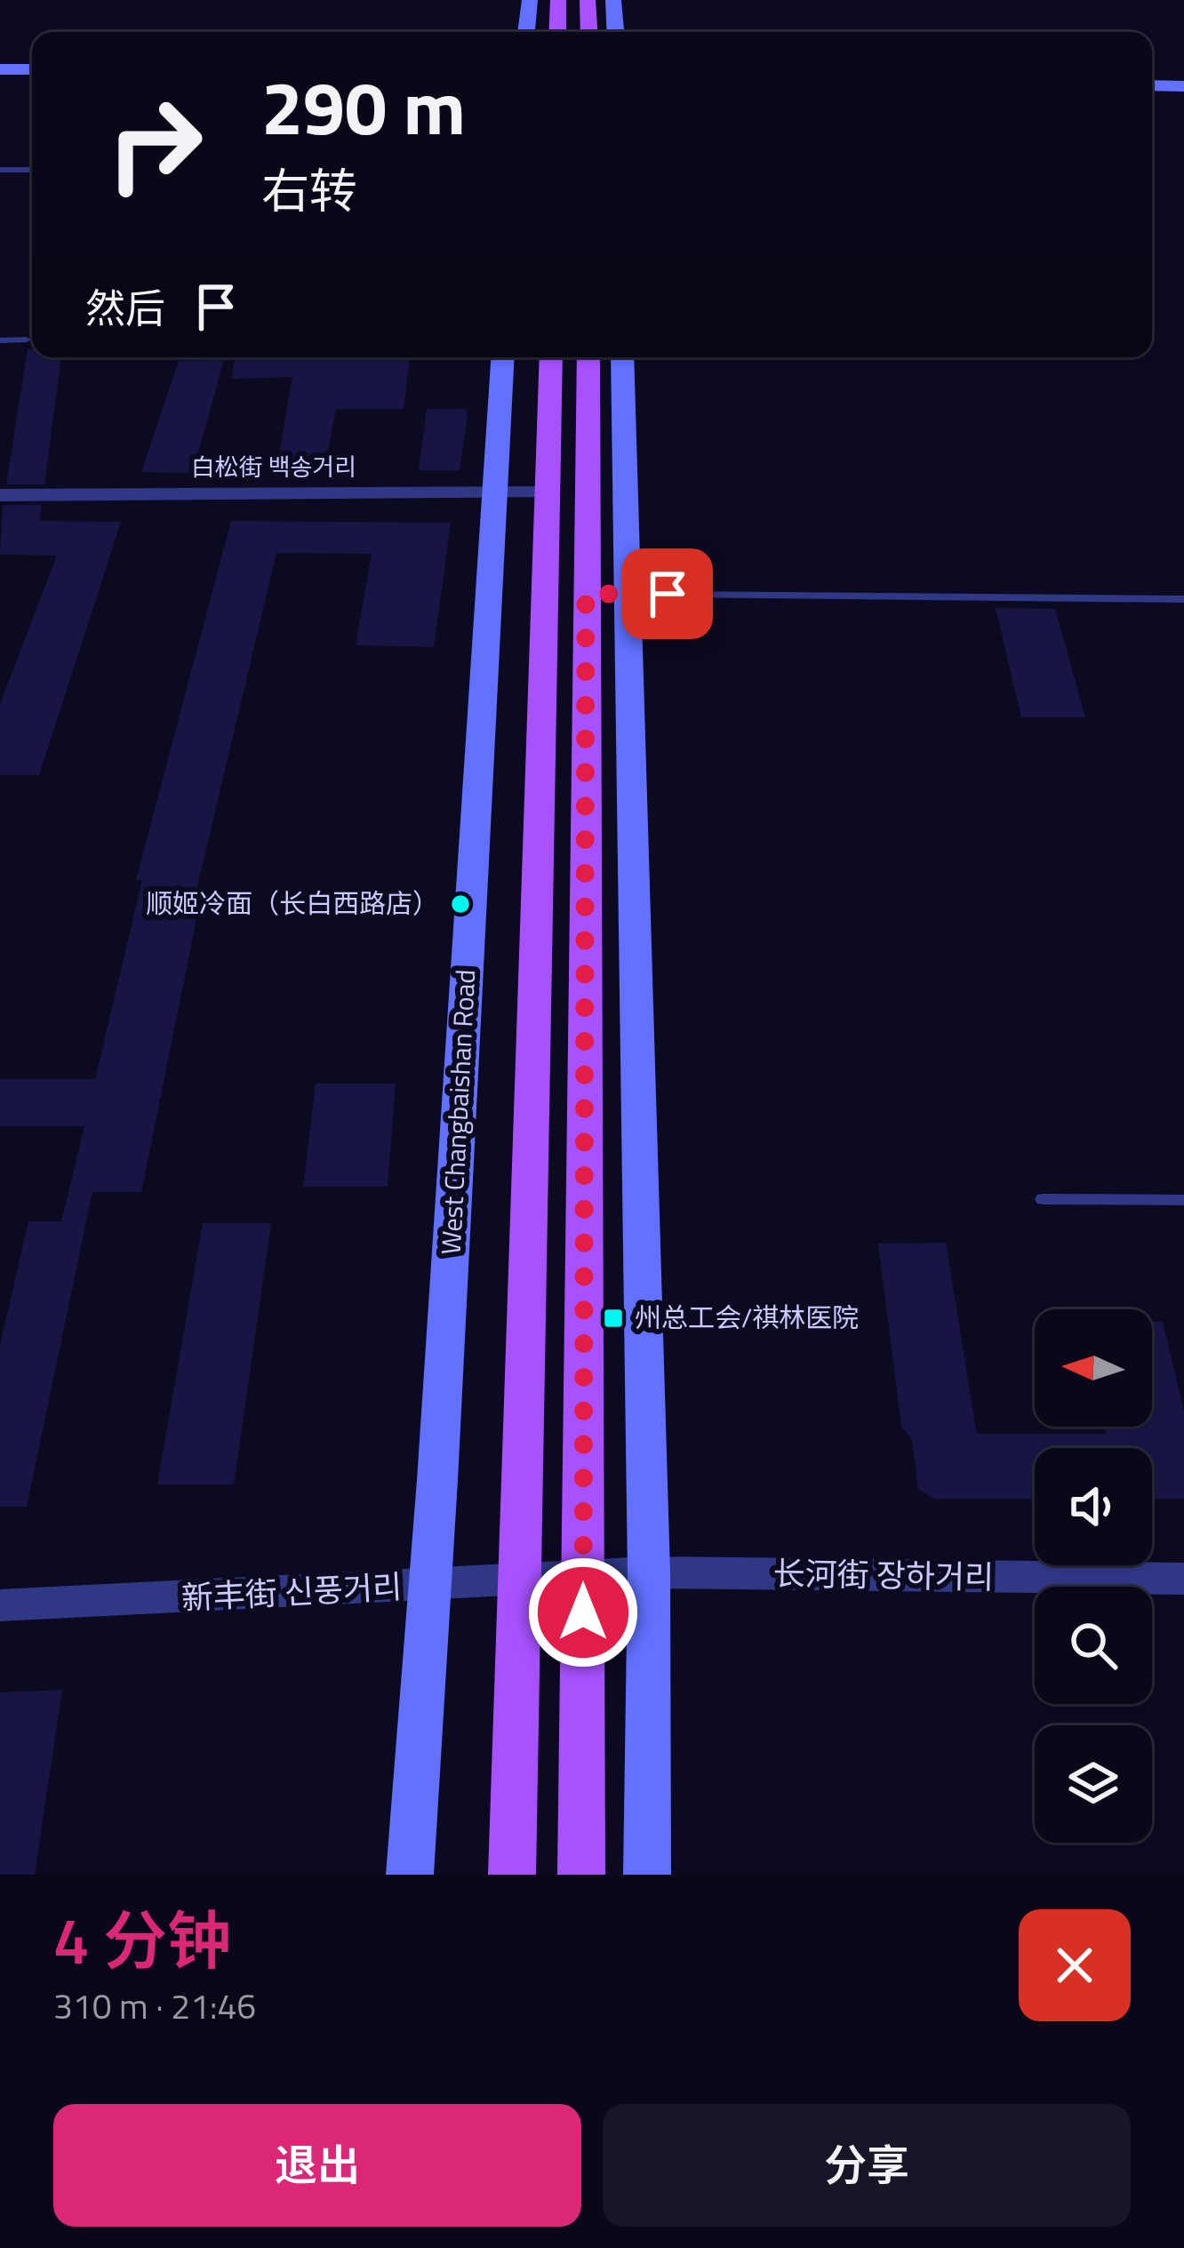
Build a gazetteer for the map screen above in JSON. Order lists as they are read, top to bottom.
{
  "streets": {
    "street": [
      "白松街 백송거리",
      "West Changbaishan Road",
      "长河街 장하거리",
      "新丰街 신풍거리"
    ]
  },
  "crossings": [
    ["白松街 백송거리", "West Changbaishan Road"],
    ["West Changbaishan Road", "新丰街 신풍거리"],
    ["长河街 장하거리", "新丰街 신풍거리"]
  ],
  "places": {
    "other": ["顺姬冷面（长白西路店）"],
    "transit": ["州总工会/祺林医院"]
  },
  "north": "left",
  "page": {
    "turn": ["290 m", "右转"],
    "then": "然后",
    "heading": ["4 分钟", "310 m · 21:46"],
    "buttons": ["退出", "分享"]
  }
}
